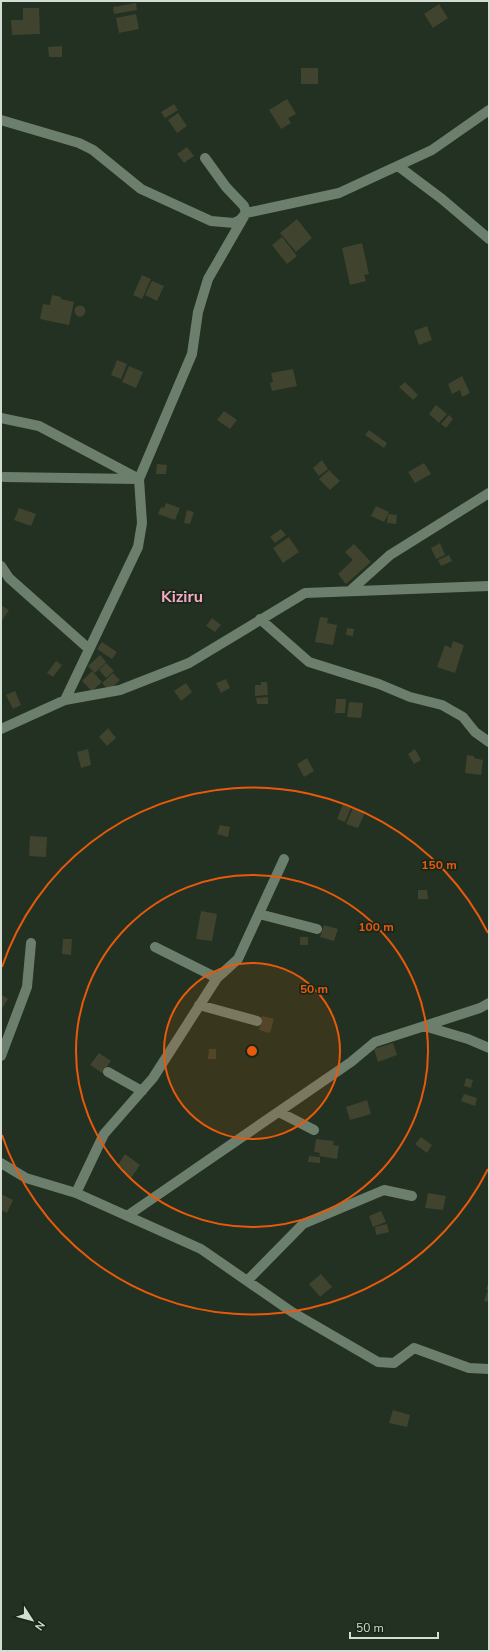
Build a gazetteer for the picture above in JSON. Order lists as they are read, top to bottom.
{
  "districts": ["Kiziru"],
  "scale_bar": "50 m",
  "north": "bottom right",
  "rings": ["150 m", "100 m", "50 m"]
}
